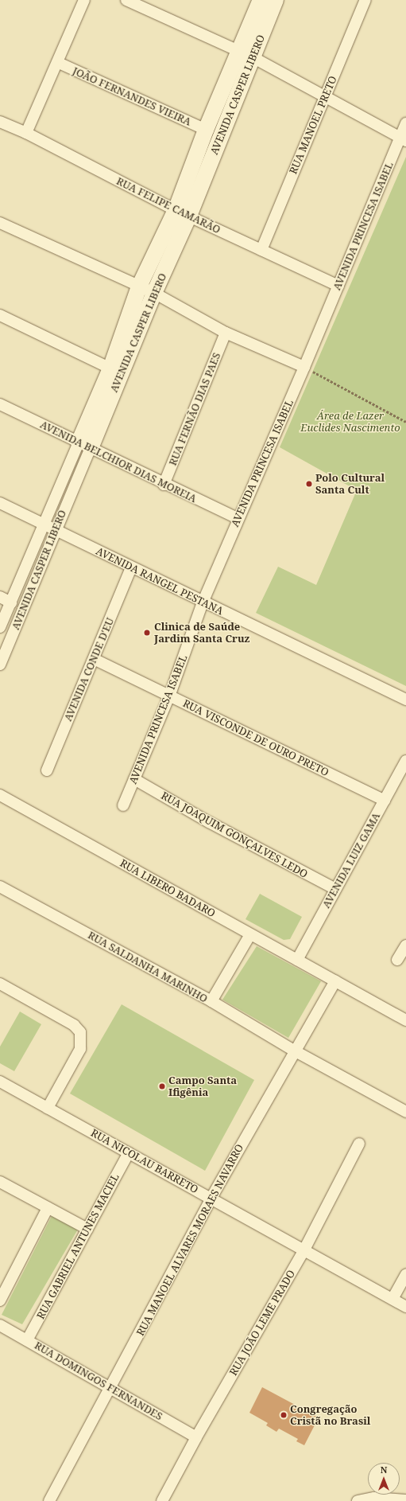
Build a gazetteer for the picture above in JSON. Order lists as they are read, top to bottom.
{
  "streets": {
    "street": [
      "AVENIDA CASPER LIBERO",
      "JOÃO FERNANDES VIEIRA",
      "RUA MANOEL PRETO",
      "RUA FELIPE CAMARÃO",
      "AVENIDA PRINCESA ISABEL",
      "RUA FERNÃO DIAS PAES",
      "AVENIDA BELCHIOR DIAS MOREIA",
      "AVENIDA RANGEL PESTANA",
      "AVENIDA CONDE D'EU",
      "RUA VISCONDE DE OURO PRETO",
      "RUA JOAQUIM GONÇALVES LEDO",
      "AVENIDA LUIZ GAMA",
      "RUA LIBERO BADARO",
      "RUA SALDANHA MARINHO",
      "RUA NICOLAU BARRETO",
      "RUA MANOEL ALVARES MORAES NAVARRO",
      "RUA GABRIEL ANTUNES MACIEL",
      "RUA JOÃO LEME PRADO",
      "RUA DOMINGOS FERNANDES"
    ]
  },
  "crossings": [
    ["AVENIDA CASPER LIBERO", "JOÃO FERNANDES VIEIRA"],
    ["AVENIDA CASPER LIBERO", "RUA FELIPE CAMARÃO"],
    ["AVENIDA CASPER LIBERO", "AVENIDA BELCHIOR DIAS MOREIA"],
    ["AVENIDA CASPER LIBERO", "AVENIDA RANGEL PESTANA"],
    ["RUA MANOEL PRETO", "RUA FELIPE CAMARÃO"],
    ["RUA FELIPE CAMARÃO", "AVENIDA PRINCESA ISABEL"],
    ["AVENIDA PRINCESA ISABEL", "AVENIDA BELCHIOR DIAS MOREIA"],
    ["AVENIDA PRINCESA ISABEL", "AVENIDA RANGEL PESTANA"],
    ["AVENIDA PRINCESA ISABEL", "RUA VISCONDE DE OURO PRETO"],
    ["AVENIDA PRINCESA ISABEL", "RUA JOAQUIM GONÇALVES LEDO"],
    ["RUA FERNÃO DIAS PAES", "AVENIDA BELCHIOR DIAS MOREIA"],
    ["AVENIDA RANGEL PESTANA", "AVENIDA CONDE D'EU"],
    ["AVENIDA CONDE D'EU", "RUA VISCONDE DE OURO PRETO"],
    ["RUA VISCONDE DE OURO PRETO", "AVENIDA LUIZ GAMA"],
    ["RUA JOAQUIM GONÇALVES LEDO", "AVENIDA LUIZ GAMA"],
    ["AVENIDA LUIZ GAMA", "RUA LIBERO BADARO"],
    ["RUA LIBERO BADARO", "RUA MANOEL ALVARES MORAES NAVARRO"],
    ["RUA SALDANHA MARINHO", "RUA MANOEL ALVARES MORAES NAVARRO"],
    ["RUA NICOLAU BARRETO", "RUA MANOEL ALVARES MORAES NAVARRO"],
    ["RUA NICOLAU BARRETO", "RUA GABRIEL ANTUNES MACIEL"],
    ["RUA NICOLAU BARRETO", "RUA JOÃO LEME PRADO"],
    ["RUA MANOEL ALVARES MORAES NAVARRO", "RUA DOMINGOS FERNANDES"],
    ["RUA GABRIEL ANTUNES MACIEL", "RUA DOMINGOS FERNANDES"],
    ["RUA JOÃO LEME PRADO", "RUA DOMINGOS FERNANDES"]
  ],
  "parks": ["Área de Lazer Euclides Nascimento"],
  "places": [
    "Polo Cultural Santa Cult",
    "Clinica de Saúde Jardim Santa Cruz",
    "Campo Santa Ifigênia",
    "Congregação Cristã no Brasil"
  ],
  "north": "top"
}
